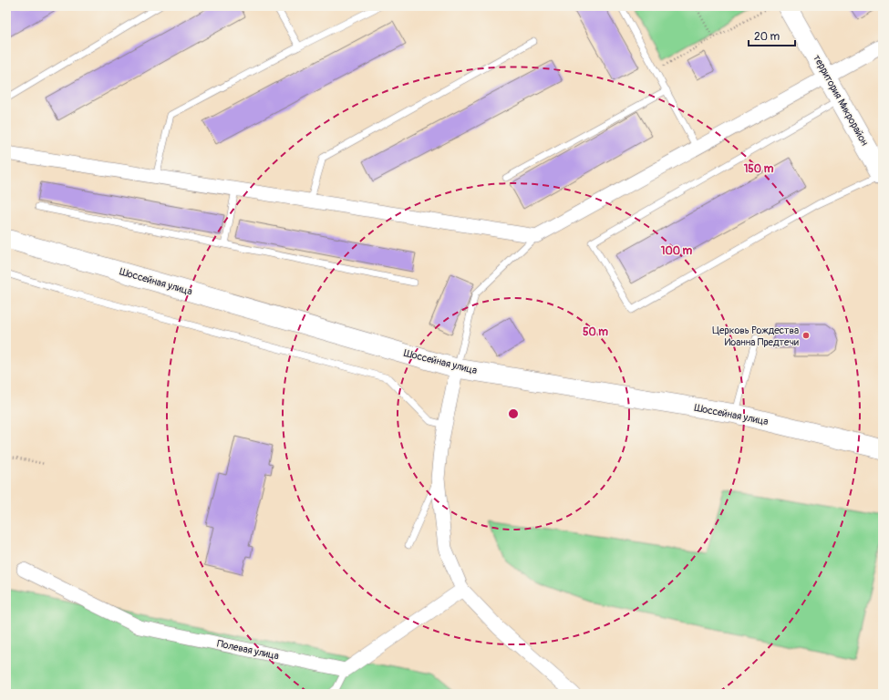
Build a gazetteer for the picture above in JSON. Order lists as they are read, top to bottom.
{
  "streets": {
    "main road": ["территория Микрорайон", "Шоссейная улица"],
    "street": ["Полевая улица"]
  },
  "places": ["Церковь Рождества Иоанна Предтечи"],
  "scale_bar": "20 m",
  "rings": ["150 m", "100 m", "50 m"]
}
